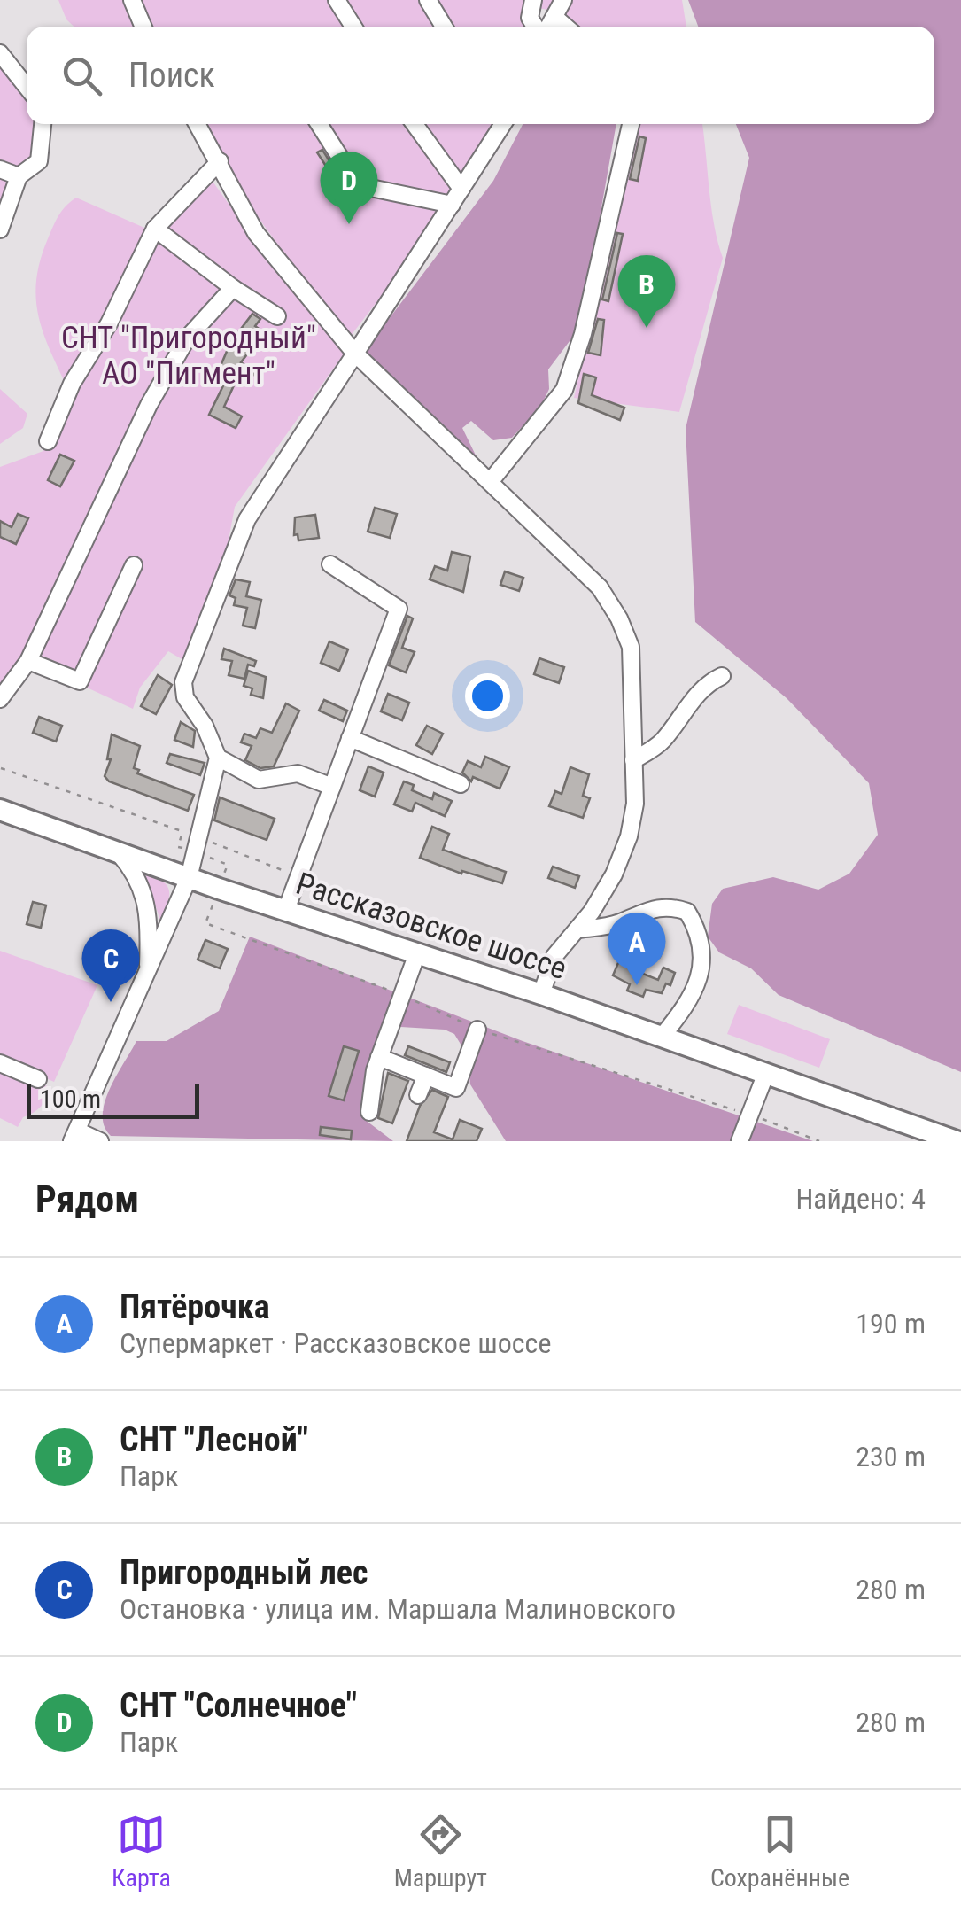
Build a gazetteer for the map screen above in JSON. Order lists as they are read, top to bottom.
{
  "streets": {
    "main road": ["Рассказовское шоссе"]
  },
  "parks": ["СНТ \"Пригородный\" АО \"Пигмент\""],
  "scale_bar": "100 m",
  "page": {
    "search": "Поиск",
    "pins": [
      "D",
      "B",
      "A",
      "C"
    ],
    "scale": "100 m",
    "heading": ["Рядом", "Найдено: 4"],
    "list": [
      {
        "mark": "A",
        "name": "Пятёрочка",
        "note": "Супермаркет · Рассказовское шоссе",
        "value": "190 m"
      },
      {
        "mark": "B",
        "name": "СНТ \"Лесной\"",
        "note": "Парк",
        "value": "230 m"
      },
      {
        "mark": "C",
        "name": "Пригородный лес",
        "note": "Остановка · улица им. Маршала Малиновского",
        "value": "280 m"
      },
      {
        "mark": "D",
        "name": "СНТ \"Солнечное\"",
        "note": "Парк",
        "value": "280 m"
      }
    ],
    "nav": ["Карта", "Маршрут", "Сохранённые"]
  }
}
